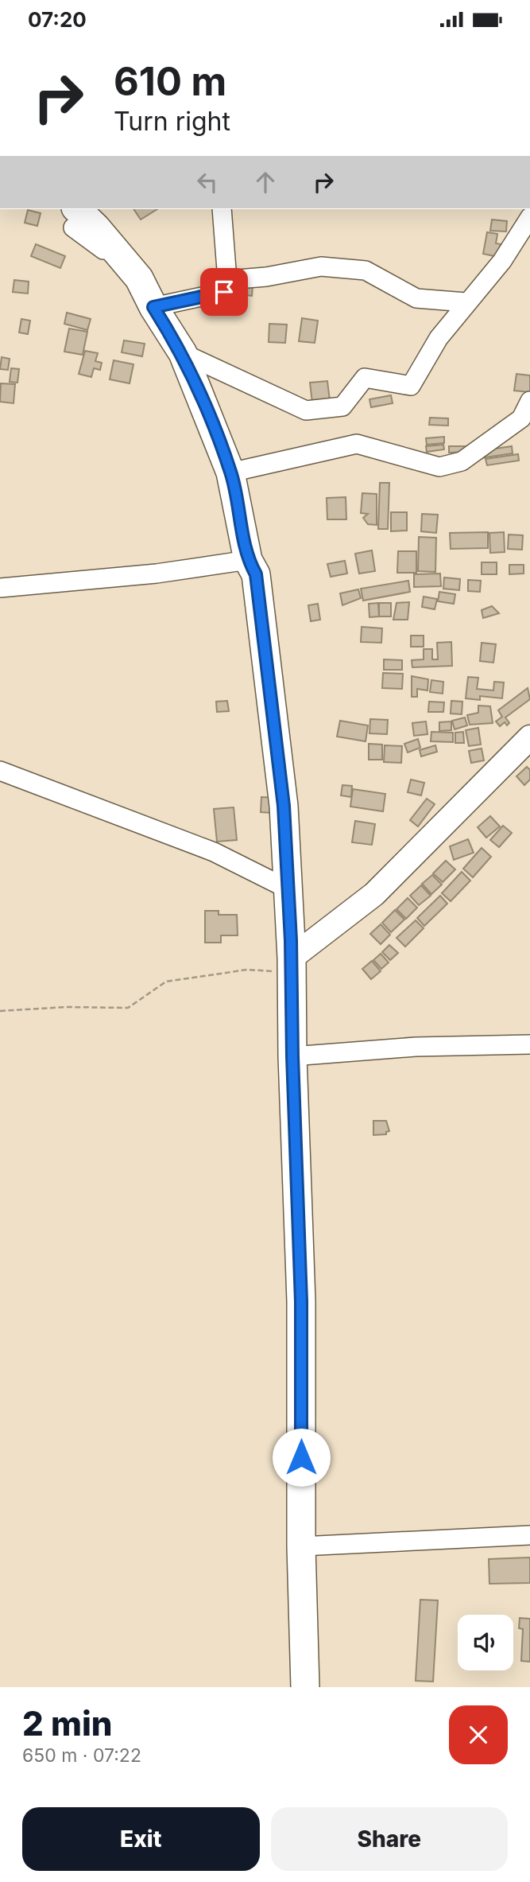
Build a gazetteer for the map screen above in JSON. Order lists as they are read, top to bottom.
{
  "page": {
    "status": "07:20",
    "turn": ["610 m", "Turn right"],
    "heading": ["2 min", "650 m · 07:22"],
    "buttons": ["Exit", "Share"]
  }
}
